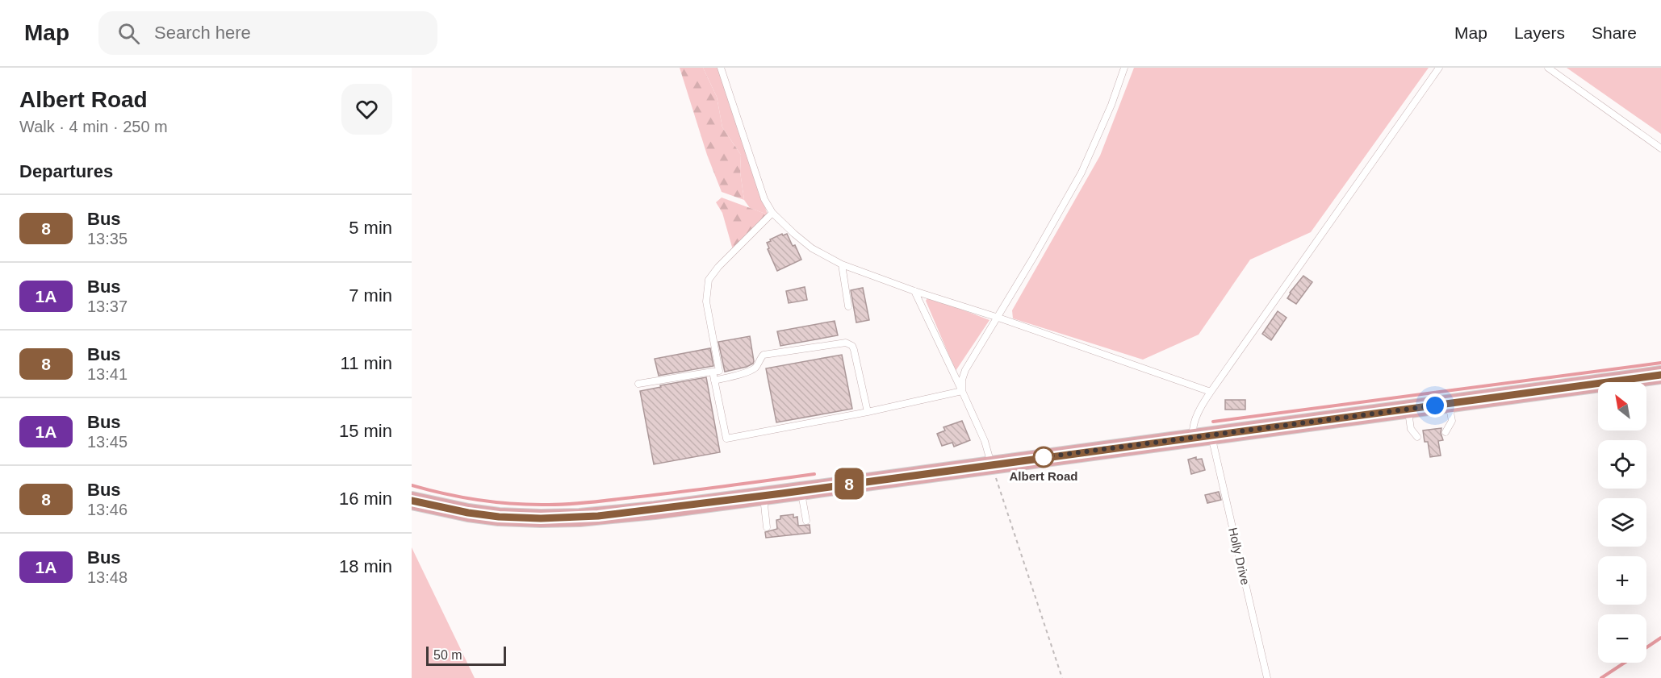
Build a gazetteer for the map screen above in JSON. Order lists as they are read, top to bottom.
{
  "streets": {
    "lane": ["Holly Drive"]
  },
  "places": ["Albert Road"],
  "lines": ["bus line 8"],
  "scale_bar": "50 m",
  "north": "top left",
  "page": {
    "header": "Map",
    "search": "Search here",
    "nav": ["Map", "Layers", "Share"],
    "heading": [
      ["Albert Road", "Walk · 4 min · 250 m"],
      "Departures"
    ],
    "on_map": "8",
    "list": [
      {
        "mark": "8",
        "name": "Bus",
        "note": "13:35",
        "value": "5 min"
      },
      {
        "mark": "1A",
        "name": "Bus",
        "note": "13:37",
        "value": "7 min"
      },
      {
        "mark": "8",
        "name": "Bus",
        "note": "13:41",
        "value": "11 min"
      },
      {
        "mark": "1A",
        "name": "Bus",
        "note": "13:45",
        "value": "15 min"
      },
      {
        "mark": "8",
        "name": "Bus",
        "note": "13:46",
        "value": "16 min"
      },
      {
        "mark": "1A",
        "name": "Bus",
        "note": "13:48",
        "value": "18 min"
      }
    ],
    "map_buttons": ["+", "−"],
    "scale": "50 m"
  }
}
